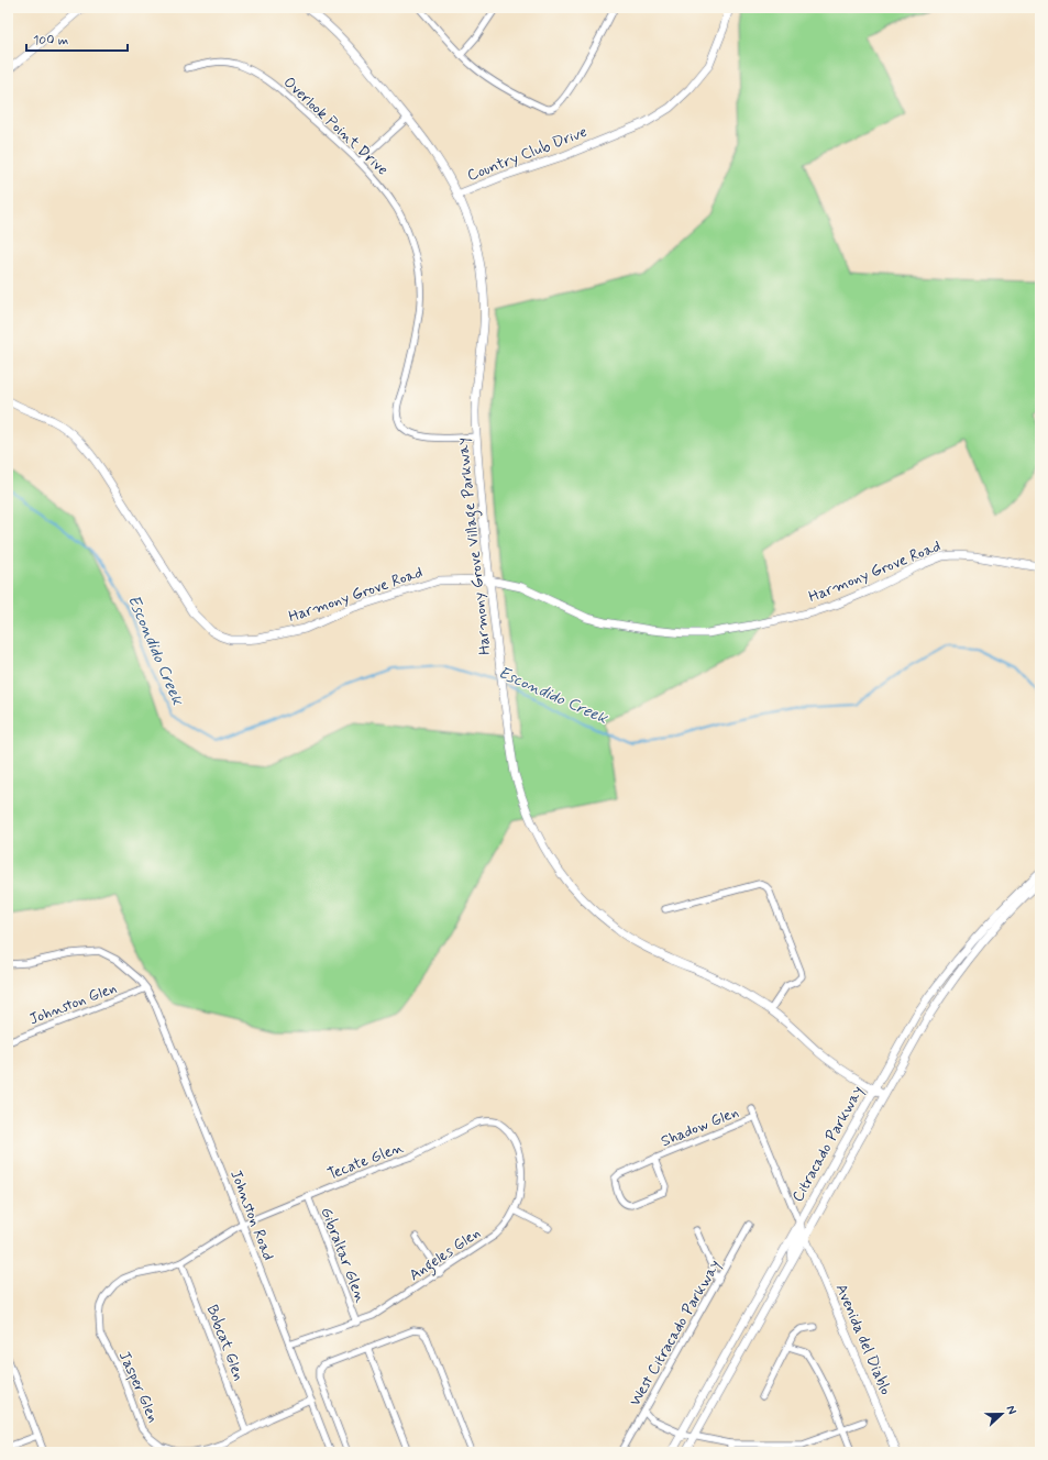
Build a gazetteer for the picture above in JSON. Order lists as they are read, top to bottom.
{
  "streets": {
    "main road": [
      "Country Club Drive",
      "Harmony Grove Village Parkway",
      "Harmony Grove Road",
      "Citracado Parkway",
      "Avenida del Diablo"
    ],
    "street": [
      "Overlook Point Drive",
      "Johnston Glen",
      "Shadow Glen",
      "Tecate Glen",
      "Johnston Road",
      "Angeles Glen",
      "Gibraltar Glen",
      "West Citracado Parkway",
      "Bobcat Glen",
      "Jasper Glen"
    ]
  },
  "crossings": [
    ["Overlook Point Drive", "Harmony Grove Village Parkway"],
    ["Country Club Drive", "Harmony Grove Village Parkway"],
    ["Harmony Grove Village Parkway", "Harmony Grove Road"],
    ["Harmony Grove Village Parkway", "Citracado Parkway"],
    ["Johnston Glen", "Johnston Road"],
    ["Citracado Parkway", "Avenida del Diablo"],
    ["Tecate Glen", "Johnston Road"],
    ["Tecate Glen", "Angeles Glen"],
    ["Tecate Glen", "Gibraltar Glen"],
    ["Tecate Glen", "Bobcat Glen"],
    ["Tecate Glen", "Jasper Glen"],
    ["Johnston Road", "Angeles Glen"],
    ["Angeles Glen", "Gibraltar Glen"]
  ],
  "water": ["Escondido Creek"],
  "scale_bar": "100 m",
  "north": "right"
}
